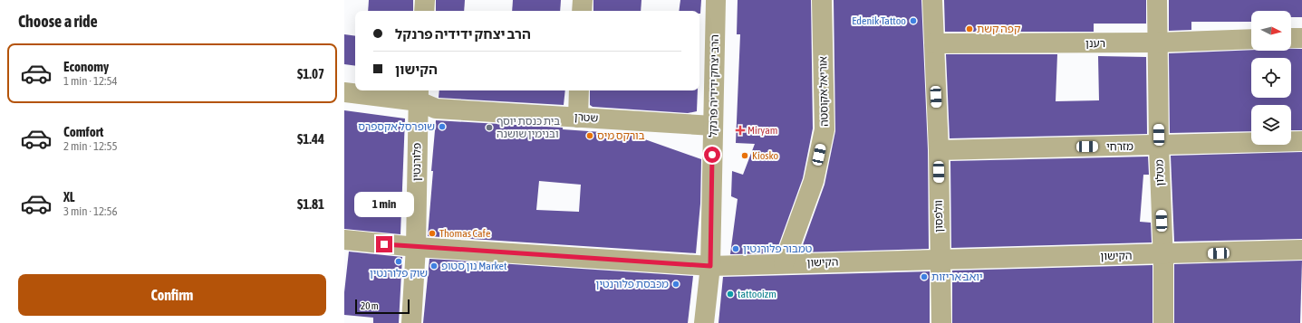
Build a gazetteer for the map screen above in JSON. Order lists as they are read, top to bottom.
{
  "streets": {
    "street": [
      "רענן",
      "הרב יצחק ידידיה פרנקל",
      "אוריאל אקוסטה",
      "שטרן",
      "מזרחי",
      "פלורנטין",
      "מטלון",
      "וולפסון",
      "הקישון"
    ]
  },
  "crossings": [
    ["רענן", "מטלון"],
    ["רענן", "וולפסון"],
    ["הרב יצחק ידידיה פרנקל", "שטרן"],
    ["הרב יצחק ידידיה פרנקל", "הקישון"],
    ["אוריאל אקוסטה", "הקישון"],
    ["שטרן", "פלורנטין"],
    ["מזרחי", "מטלון"],
    ["מזרחי", "וולפסון"],
    ["פלורנטין", "הקישון"],
    ["מטלון", "הקישון"],
    ["וולפסון", "הקישון"]
  ],
  "places": {
    "other": [
      "Edenik Tattoo",
      "קפה קשת",
      "שופרסל אקספרס",
      "בית כנסת יוסף ובנימין שושנה",
      "בורקס מיס",
      "Kiosko",
      "Thomas Cafe",
      "טמבור פלורנטין",
      "שוק פלורנטין",
      "נון סטופ Market",
      "יואב אריזות",
      "מכבסת פלורנטין",
      "tattooizm"
    ],
    "health": ["Miryam"]
  },
  "scale_bar": "20 m",
  "north": "right",
  "page": {
    "heading": "Choose a ride",
    "banner": ["הרב יצחק ידידיה פרנקל", "הקישון"],
    "list": [
      {
        "name": "Economy",
        "note": "1 min · 12:54",
        "value": "$1.07"
      },
      {
        "name": "Comfort",
        "note": "2 min · 12:55",
        "value": "$1.44"
      },
      {
        "name": "XL",
        "note": "3 min · 12:56",
        "value": "$1.81"
      }
    ],
    "bubble": "1 min",
    "buttons": "Confirm",
    "scale": "20 m"
  }
}
